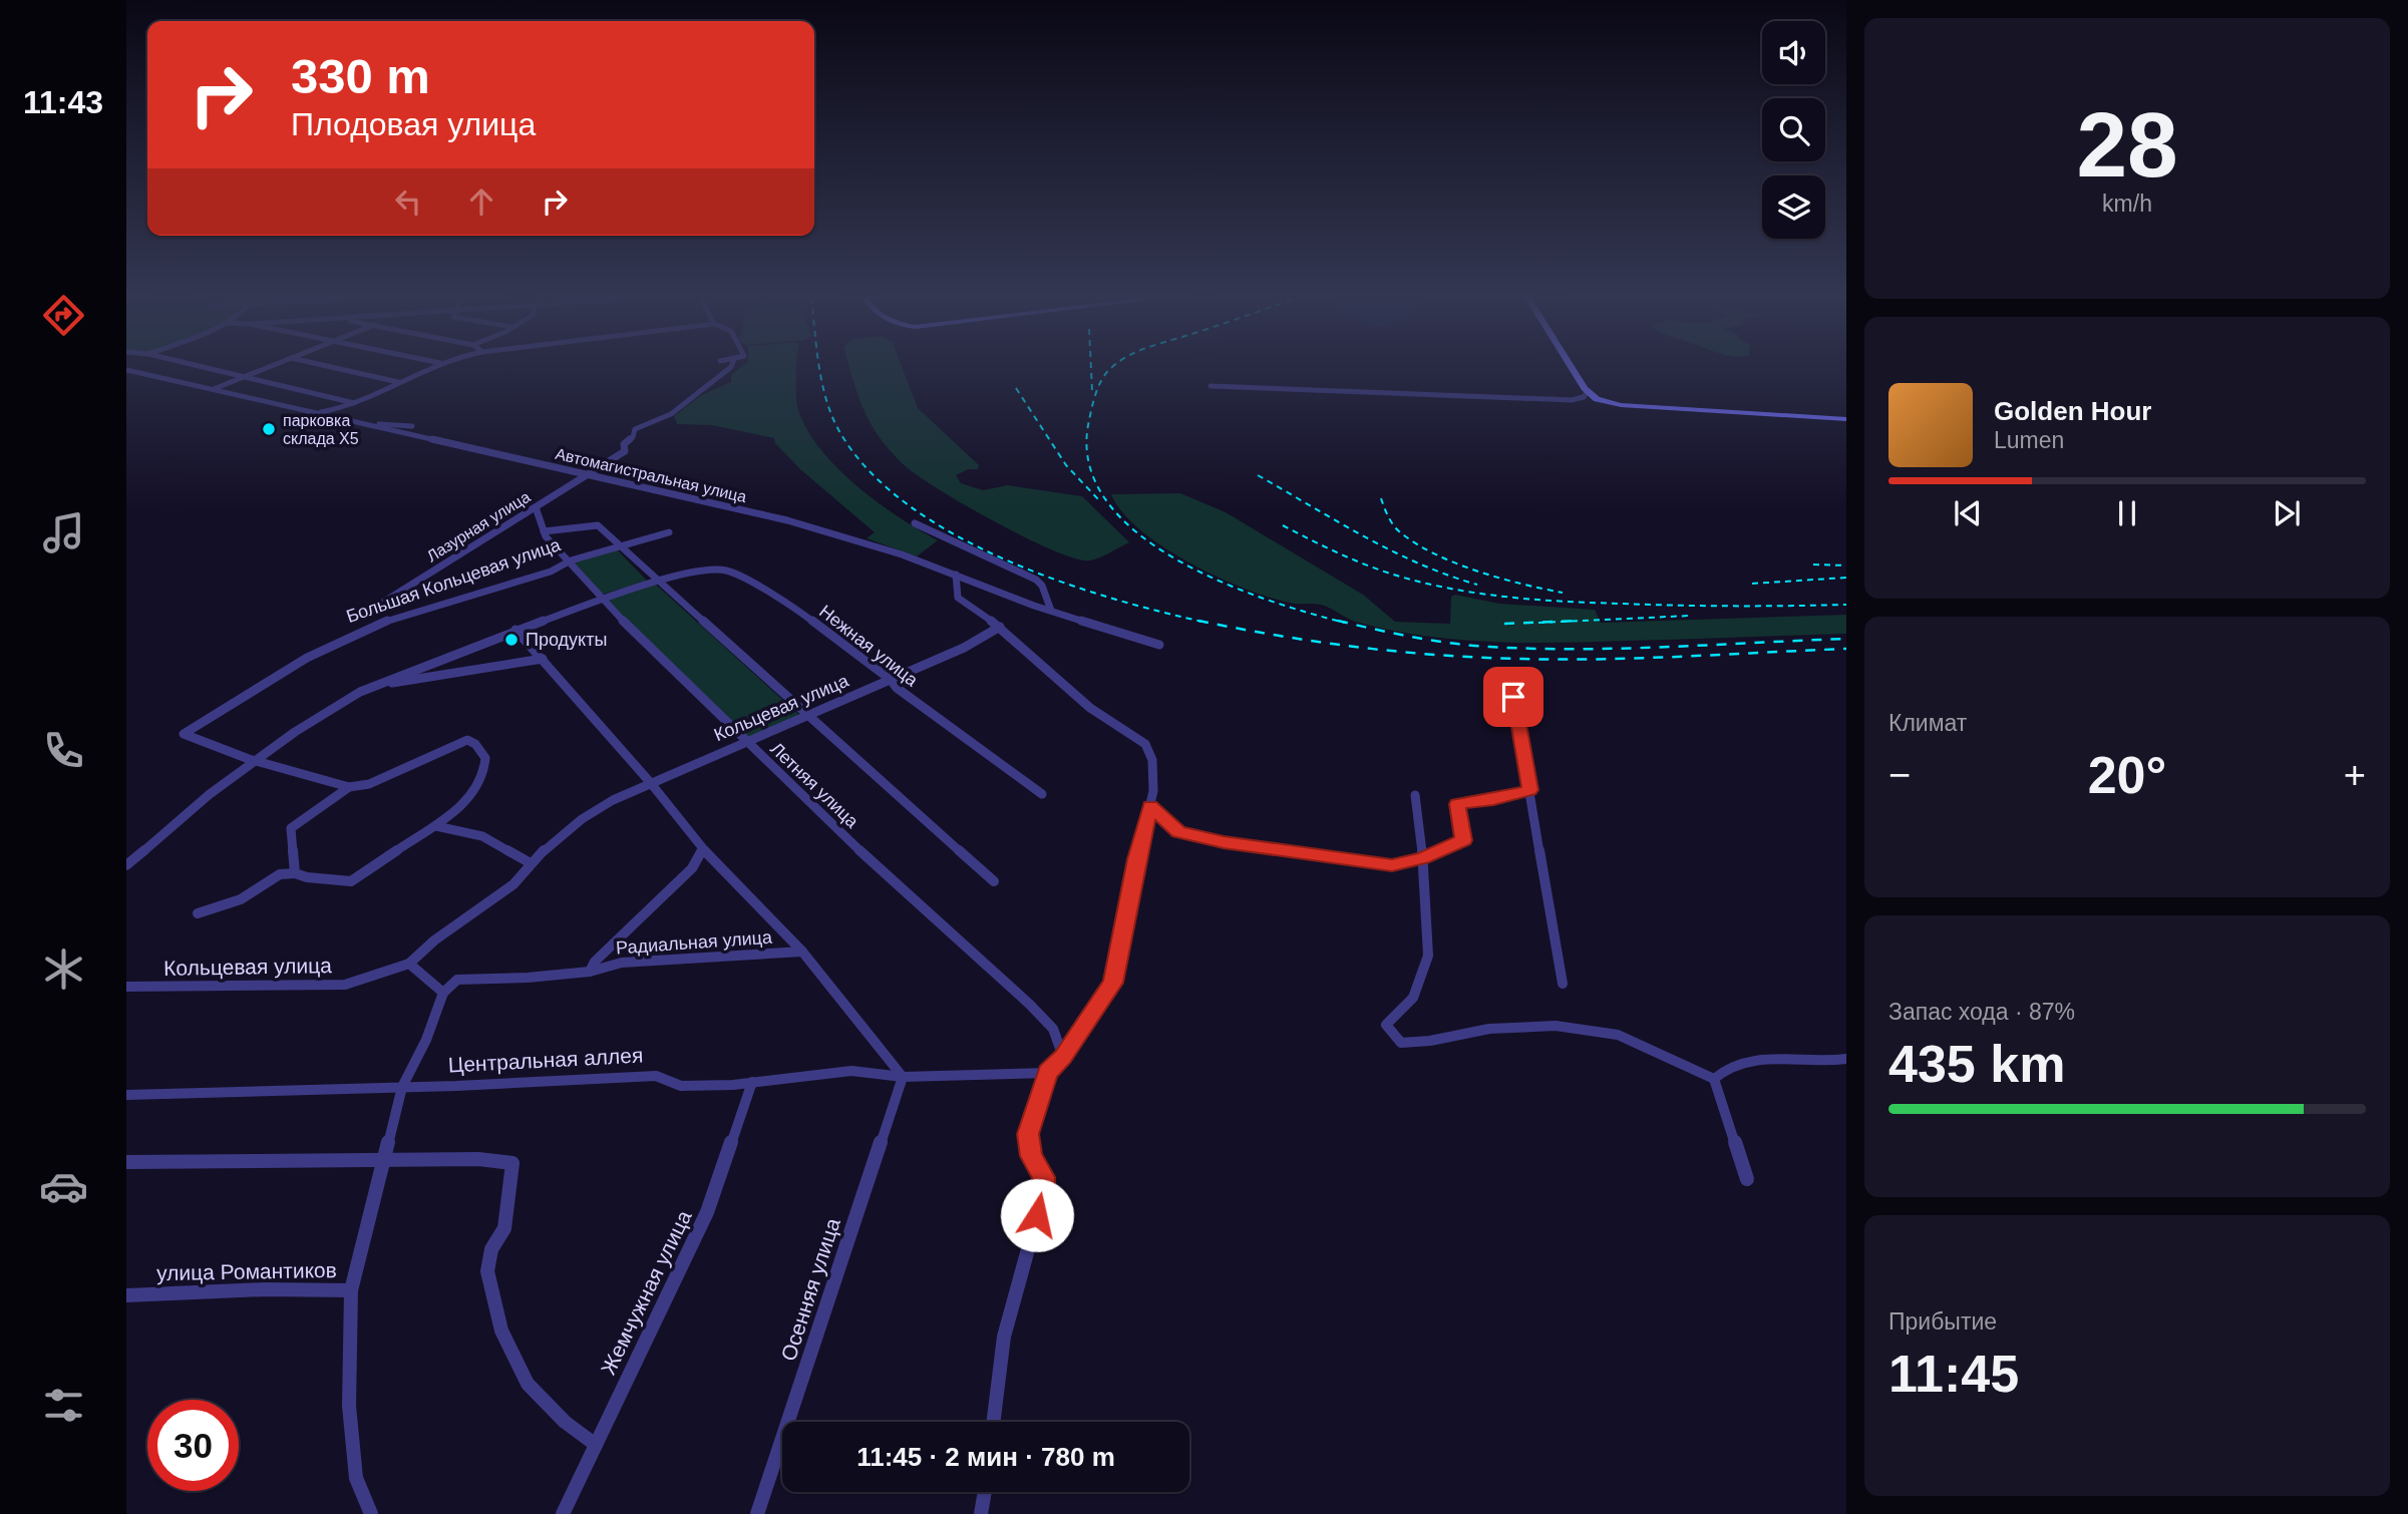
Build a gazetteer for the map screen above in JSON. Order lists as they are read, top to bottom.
{
  "streets": {
    "street": [
      "Автомагистральная улица",
      "Лазурная улица",
      "Большая Кольцевая улица",
      "Нежная улица",
      "Кольцевая улица",
      "Летняя улица",
      "Радиальная улица",
      "Центральная аллея",
      "улица Романтиков",
      "Осенняя улица",
      "Жемчужная улица"
    ]
  },
  "crossings": [
    ["Автомагистральная улица", "Лазурная улица"],
    ["Лазурная улица", "Летняя улица"],
    ["Большая Кольцевая улица", "Летняя улица"],
    ["Нежная улица", "Кольцевая улица"],
    ["Кольцевая улица", "Летняя улица"],
    ["Кольцевая улица", "Радиальная улица"],
    ["Радиальная улица", "Центральная аллея"],
    ["Радиальная улица", "Осенняя улица"],
    ["Центральная аллея", "Осенняя улица"],
    ["Центральная аллея", "Жемчужная улица"]
  ],
  "places": ["парковка склада X5", "Продукты"],
  "page": {
    "tabs": "11:43",
    "tile": [
      ["28", "km/h"],
      "Климат",
      ["Запас хода · 87%", "435 km"],
      ["Прибытие", "11:45"]
    ],
    "turn": ["330 m", "Плодовая улица"],
    "song": ["Golden Hour", "Lumen"],
    "heat": ["−", "20°", "+"],
    "limit": "30",
    "trip": "11:45 · 2 мин · 780 m"
  }
}
